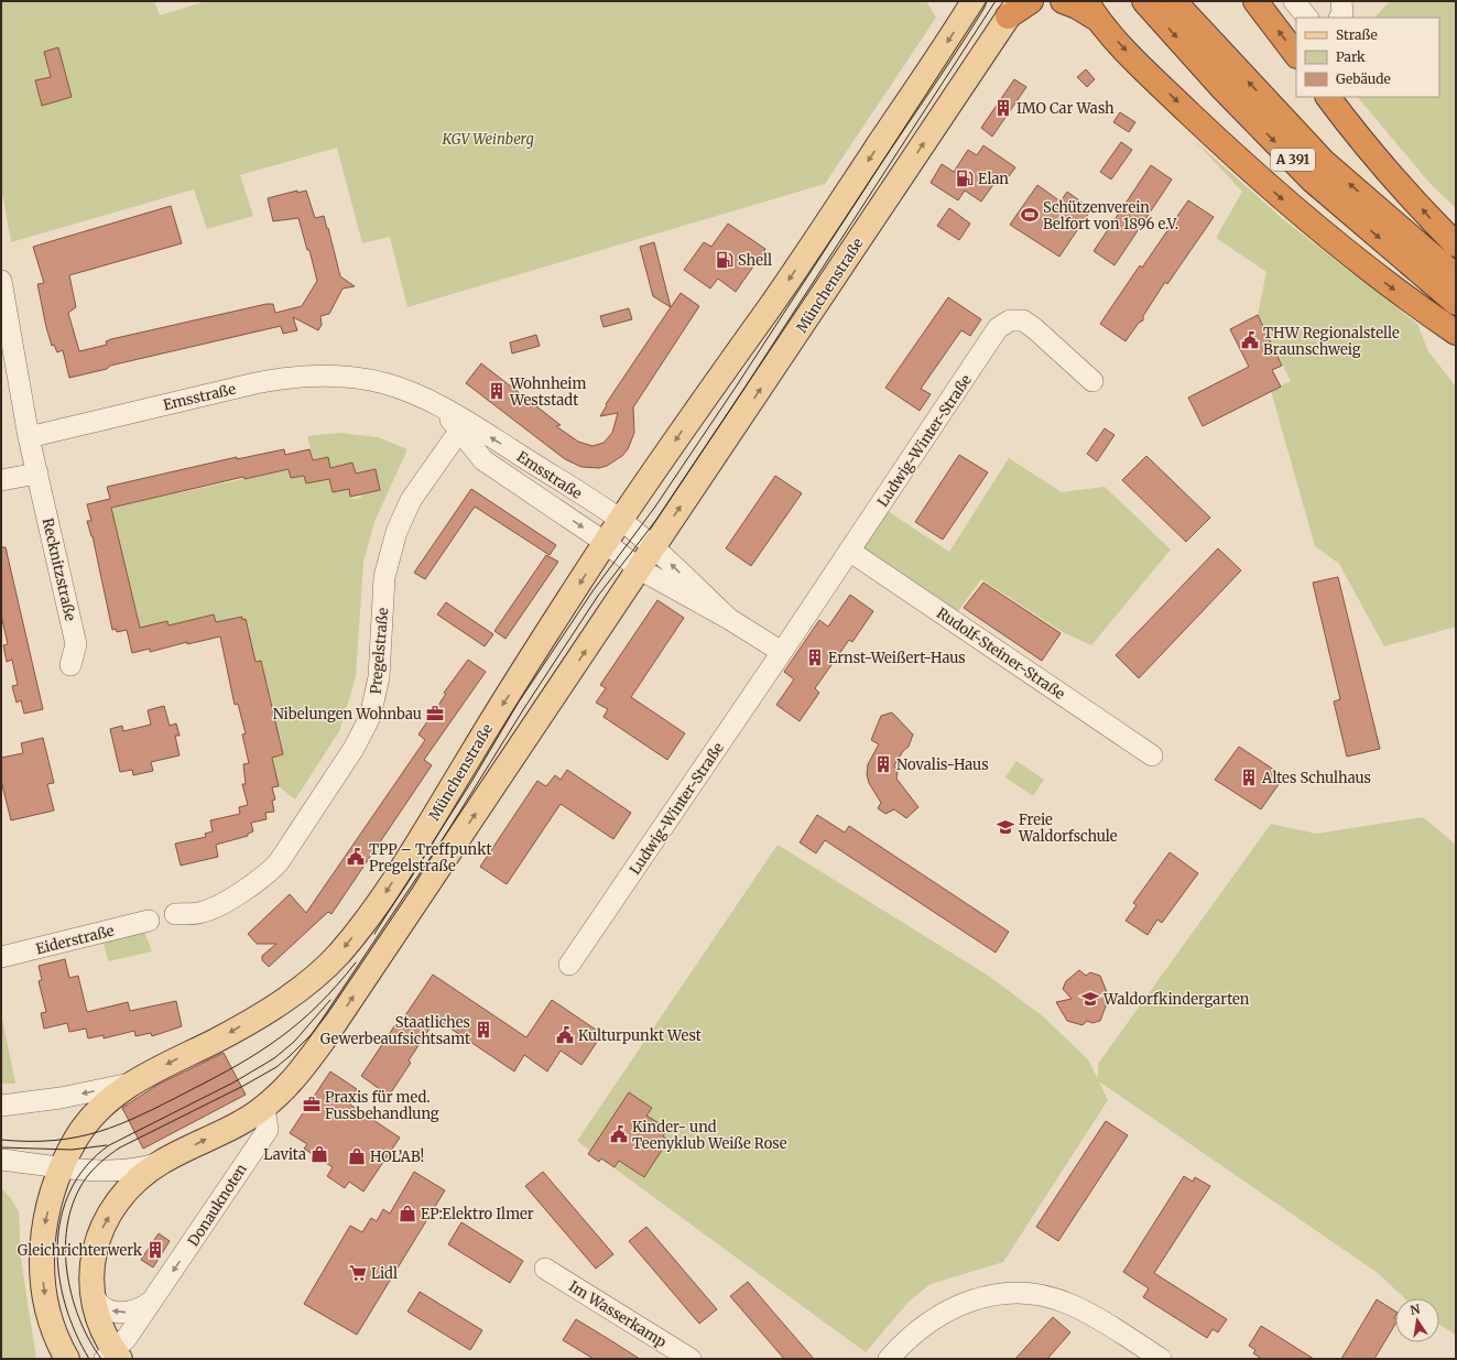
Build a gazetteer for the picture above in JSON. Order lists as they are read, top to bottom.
{
  "streets": {
    "highway": ["A 391"],
    "main road": ["Münchenstraße", "Donauknoten"],
    "street": [
      "Emsstraße",
      "Ludwig-Winter-Straße",
      "Recknitzstraße",
      "Pregelstraße",
      "Rudolf-Steiner-Straße",
      "Eiderstraße",
      "Im Wasserkamp"
    ]
  },
  "crossings": [
    ["Münchenstraße", "Emsstraße"],
    ["Münchenstraße", "Donauknoten"],
    ["Emsstraße", "Pregelstraße"],
    ["Ludwig-Winter-Straße", "Rudolf-Steiner-Straße"]
  ],
  "parks": ["KGV Weinberg"],
  "places": {
    "building": [
      "IMO Car Wash",
      "Wohnheim Weststadt",
      "Ernst-Weißert-Haus",
      "Novalis-Haus",
      "Altes Schulhaus",
      "Staatliches Gewerbeaufsichtsamt",
      "Gleichrichterwerk"
    ],
    "fuel station": ["Elan", "Shell"],
    "sports": ["Schützenverein Belfort von 1896 e.V."],
    "public building": [
      "THW Regionalstelle Braunschweig",
      "TPP – Treffpunkt Pregelstraße",
      "Kulturpunkt West",
      "Kinder- und Teenyklub Weiße Rose"
    ],
    "office": ["Nibelungen Wohnbau", "Praxis für med. Fussbehandlung"],
    "school or university": ["Freie Waldorfschule", "Waldorfkindergarten"],
    "shop": ["Lavita", "HOL’AB!", "EP:Elektro Ilmer"],
    "supermarket": ["Lidl"]
  },
  "legend": ["Straße", "Park", "Gebäude"],
  "north": "top"
}
